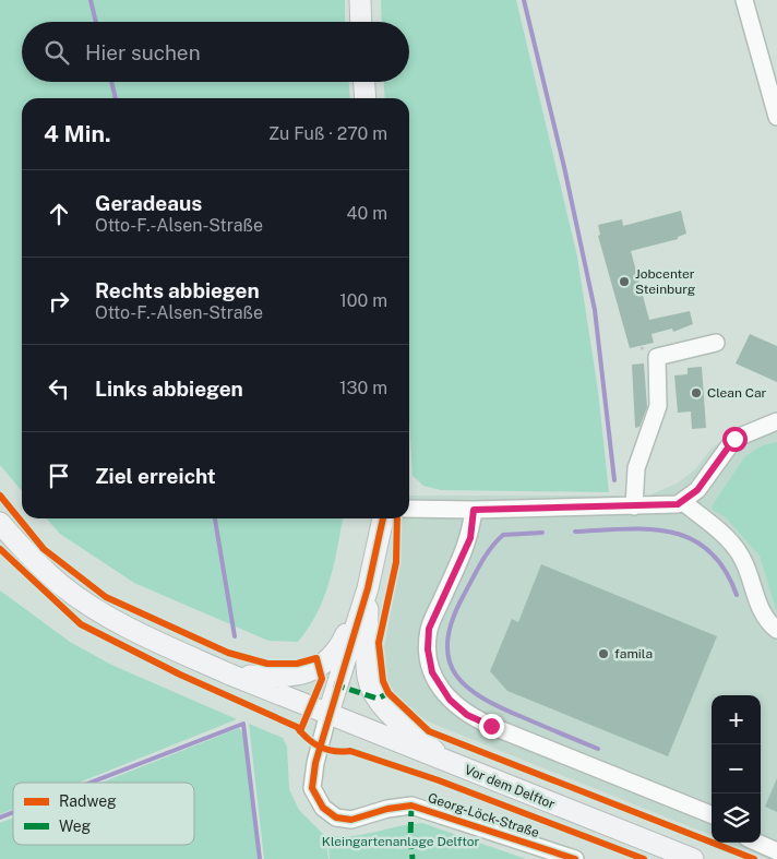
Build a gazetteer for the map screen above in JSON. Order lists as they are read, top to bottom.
{
  "streets": {
    "main road": ["Vor dem Delftor"],
    "street": ["Georg-Löck-Straße"]
  },
  "crossings": [
    ["Vor dem Delftor", "Georg-Löck-Straße"]
  ],
  "parks": ["Kleingartenanlage Delftor"],
  "places": ["Jobcenter Steinburg", "Clean Car", "famila"],
  "legend": ["Radweg", "Weg"],
  "page": {
    "search": "Hier suchen",
    "heading": ["4 Min.", "Zu Fuß · 270 m"],
    "list": [
      ["Geradeaus", "Otto-F.-Alsen-Straße", "40 m"],
      ["Rechts abbiegen", "Otto-F.-Alsen-Straße", "100 m"],
      ["Links abbiegen", "130 m"],
      "Ziel erreicht"
    ],
    "map_buttons": ["+", "−"]
  }
}
